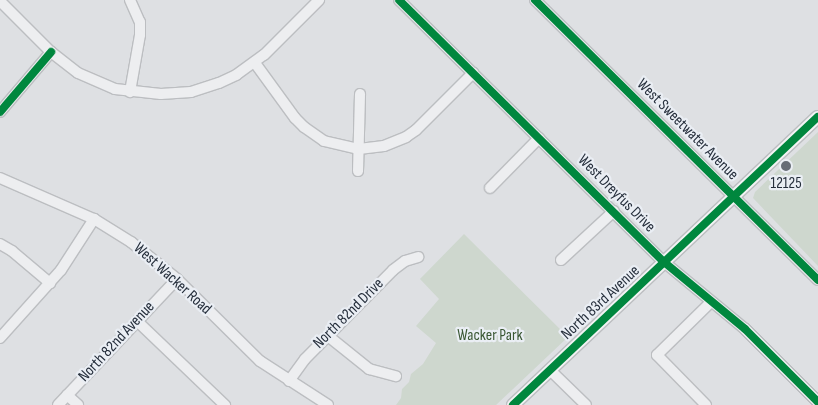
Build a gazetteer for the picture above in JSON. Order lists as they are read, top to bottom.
{
  "streets": {
    "main road": ["North 83rd Avenue"],
    "street": [
      "West Sweetwater Avenue",
      "West Dreyfus Drive",
      "West Wacker Road",
      "North 82nd Drive",
      "North 82nd Avenue"
    ]
  },
  "crossings": [
    ["West Sweetwater Avenue", "North 83rd Avenue"],
    ["West Dreyfus Drive", "North 83rd Avenue"],
    ["West Wacker Road", "North 82nd Drive"],
    ["West Wacker Road", "North 82nd Avenue"]
  ],
  "parks": ["Wacker Park"],
  "places": ["12125"]
}
